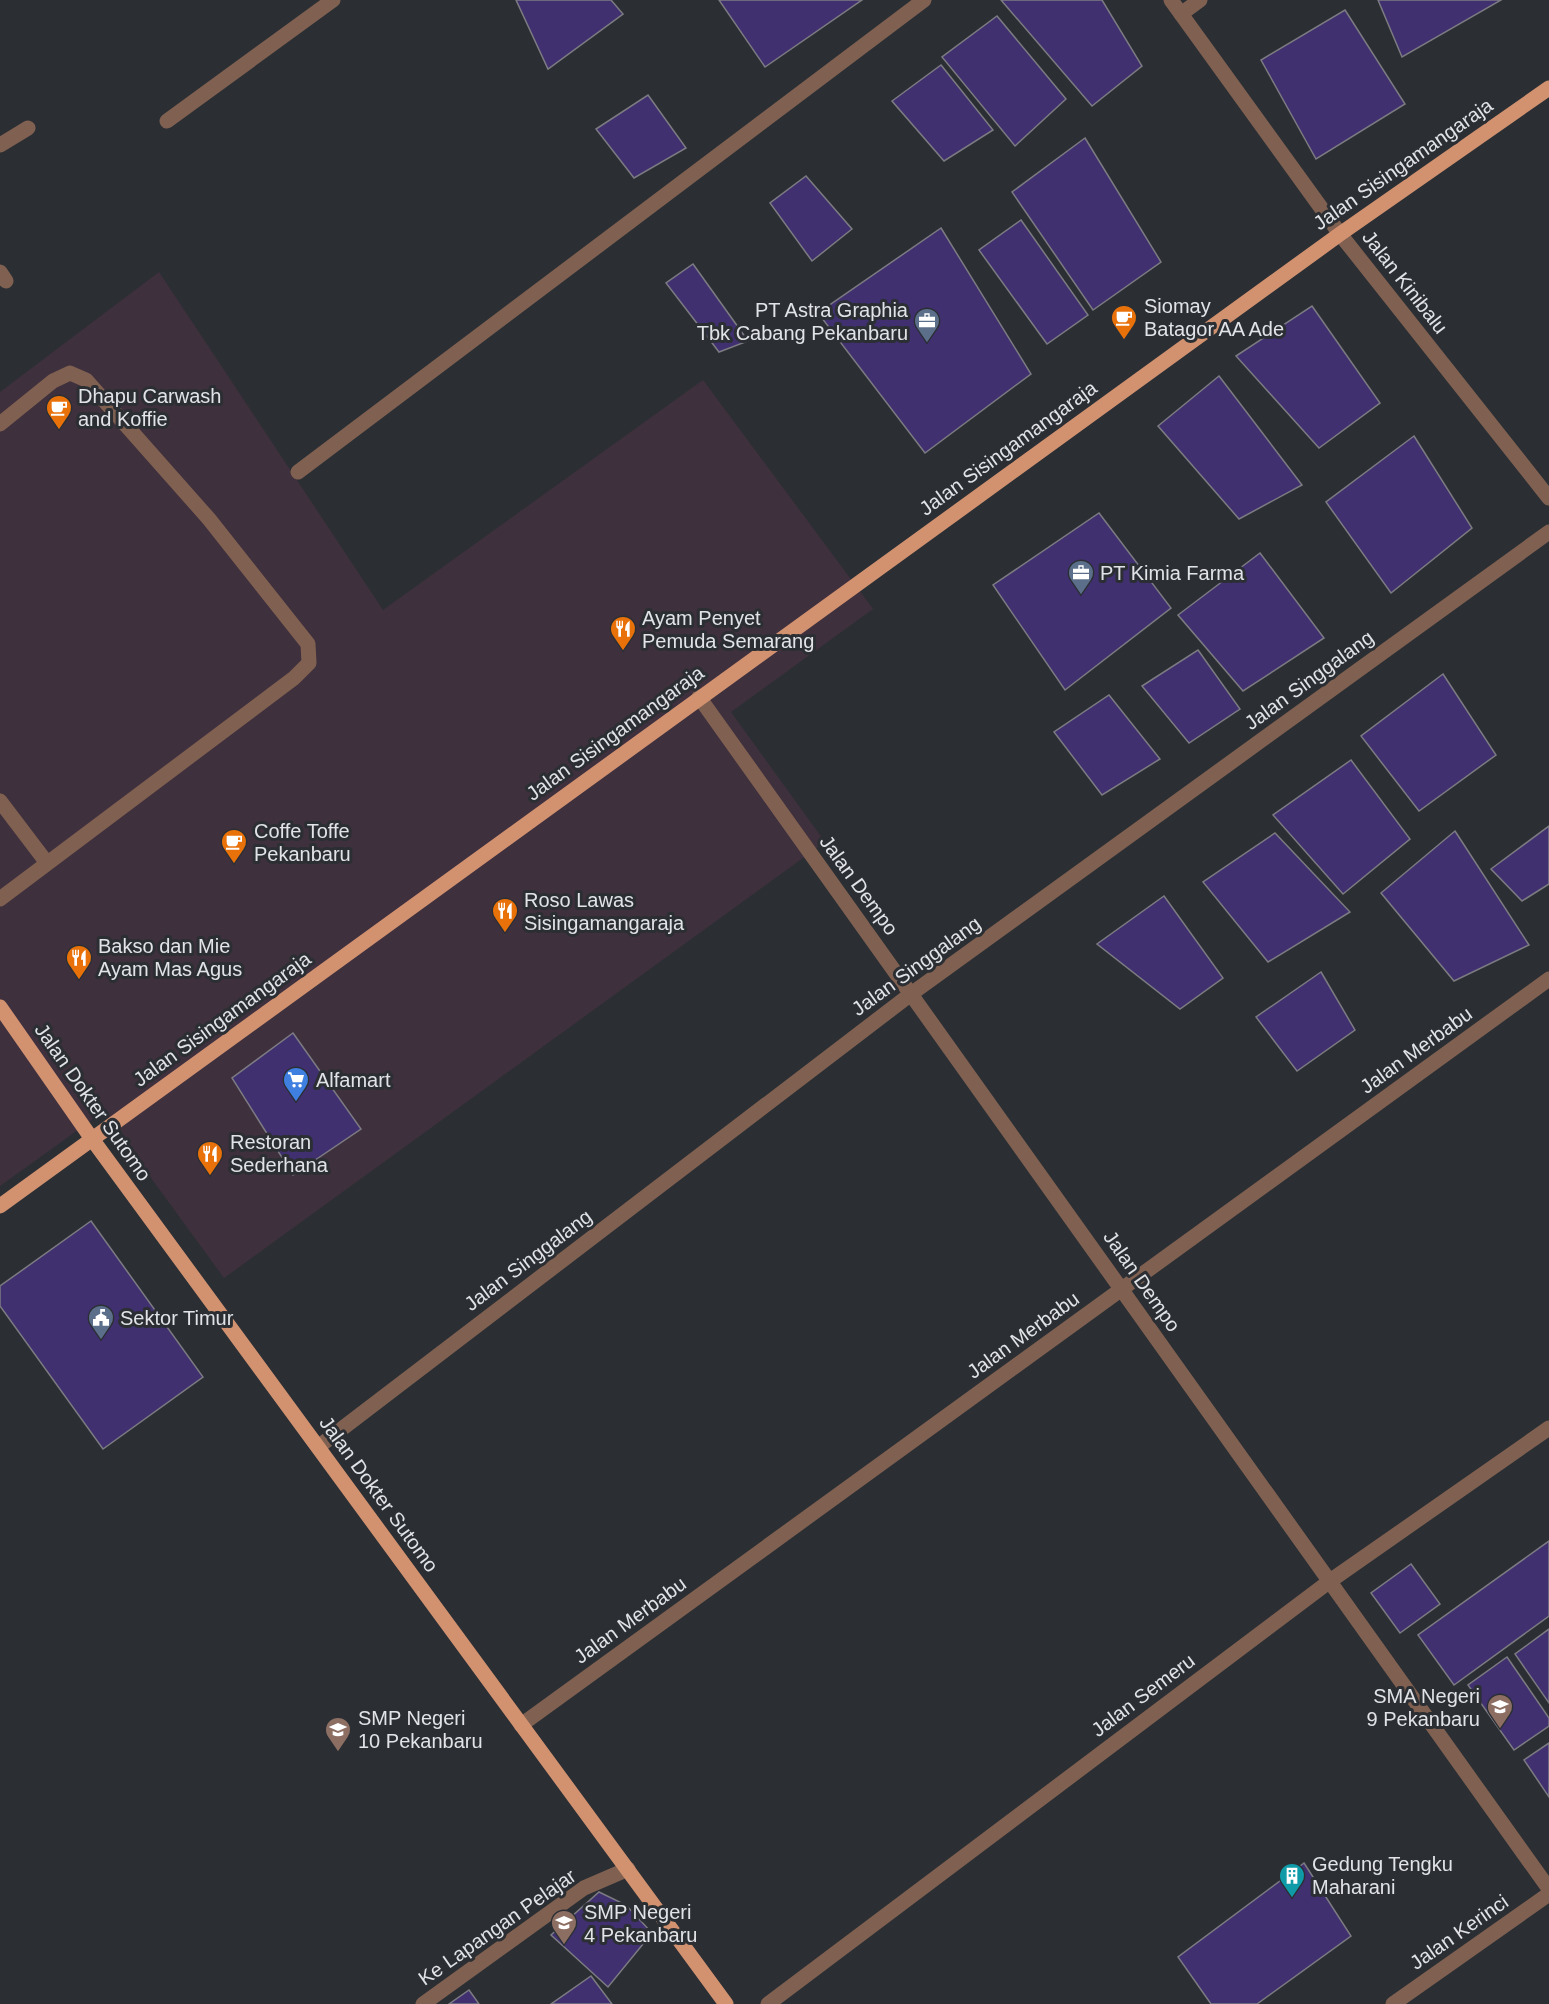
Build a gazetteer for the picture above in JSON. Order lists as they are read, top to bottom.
{
  "streets": {
    "main road": ["Jalan Sisingamangaraja", "Jalan Dokter Sutomo"],
    "street": [
      "Jalan Kinibalu",
      "Jalan Singgalang",
      "Jalan Dempo",
      "Jalan Merbabu",
      "Jalan Semeru",
      "Ke Lapangan Pelajar",
      "Jalan Kerinci"
    ]
  },
  "crossings": [
    ["Jalan Sisingamangaraja", "Jalan Kinibalu"],
    ["Jalan Sisingamangaraja", "Jalan Dempo"],
    ["Jalan Sisingamangaraja", "Jalan Dokter Sutomo"],
    ["Jalan Singgalang", "Jalan Dempo"],
    ["Jalan Singgalang", "Jalan Dokter Sutomo"],
    ["Jalan Dempo", "Jalan Merbabu"],
    ["Jalan Dempo", "Jalan Semeru"],
    ["Jalan Dempo", "Jalan Kerinci"],
    ["Jalan Merbabu", "Jalan Dokter Sutomo"],
    ["Jalan Dokter Sutomo", "Ke Lapangan Pelajar"]
  ],
  "places": {
    "cafe": ["Siomay Batagor AA Ade", "Dhapu Carwash and Koffie", "Coffe Toffe Pekanbaru"],
    "office": ["PT Astra Graphia Tbk Cabang Pekanbaru", "PT Kimia Farma"],
    "restaurant": [
      "Ayam Penyet Pemuda Semarang",
      "Roso Lawas Sisingamangaraja",
      "Bakso dan Mie Ayam Mas Agus",
      "Restoran Sederhana"
    ],
    "supermarket": ["Alfamart"],
    "public building": ["Sektor Timur"],
    "school or university": ["SMA Negeri 9 Pekanbaru", "SMP Negeri 10 Pekanbaru", "SMP Negeri 4 Pekanbaru"],
    "building": ["Gedung Tengku Maharani"]
  }
}
